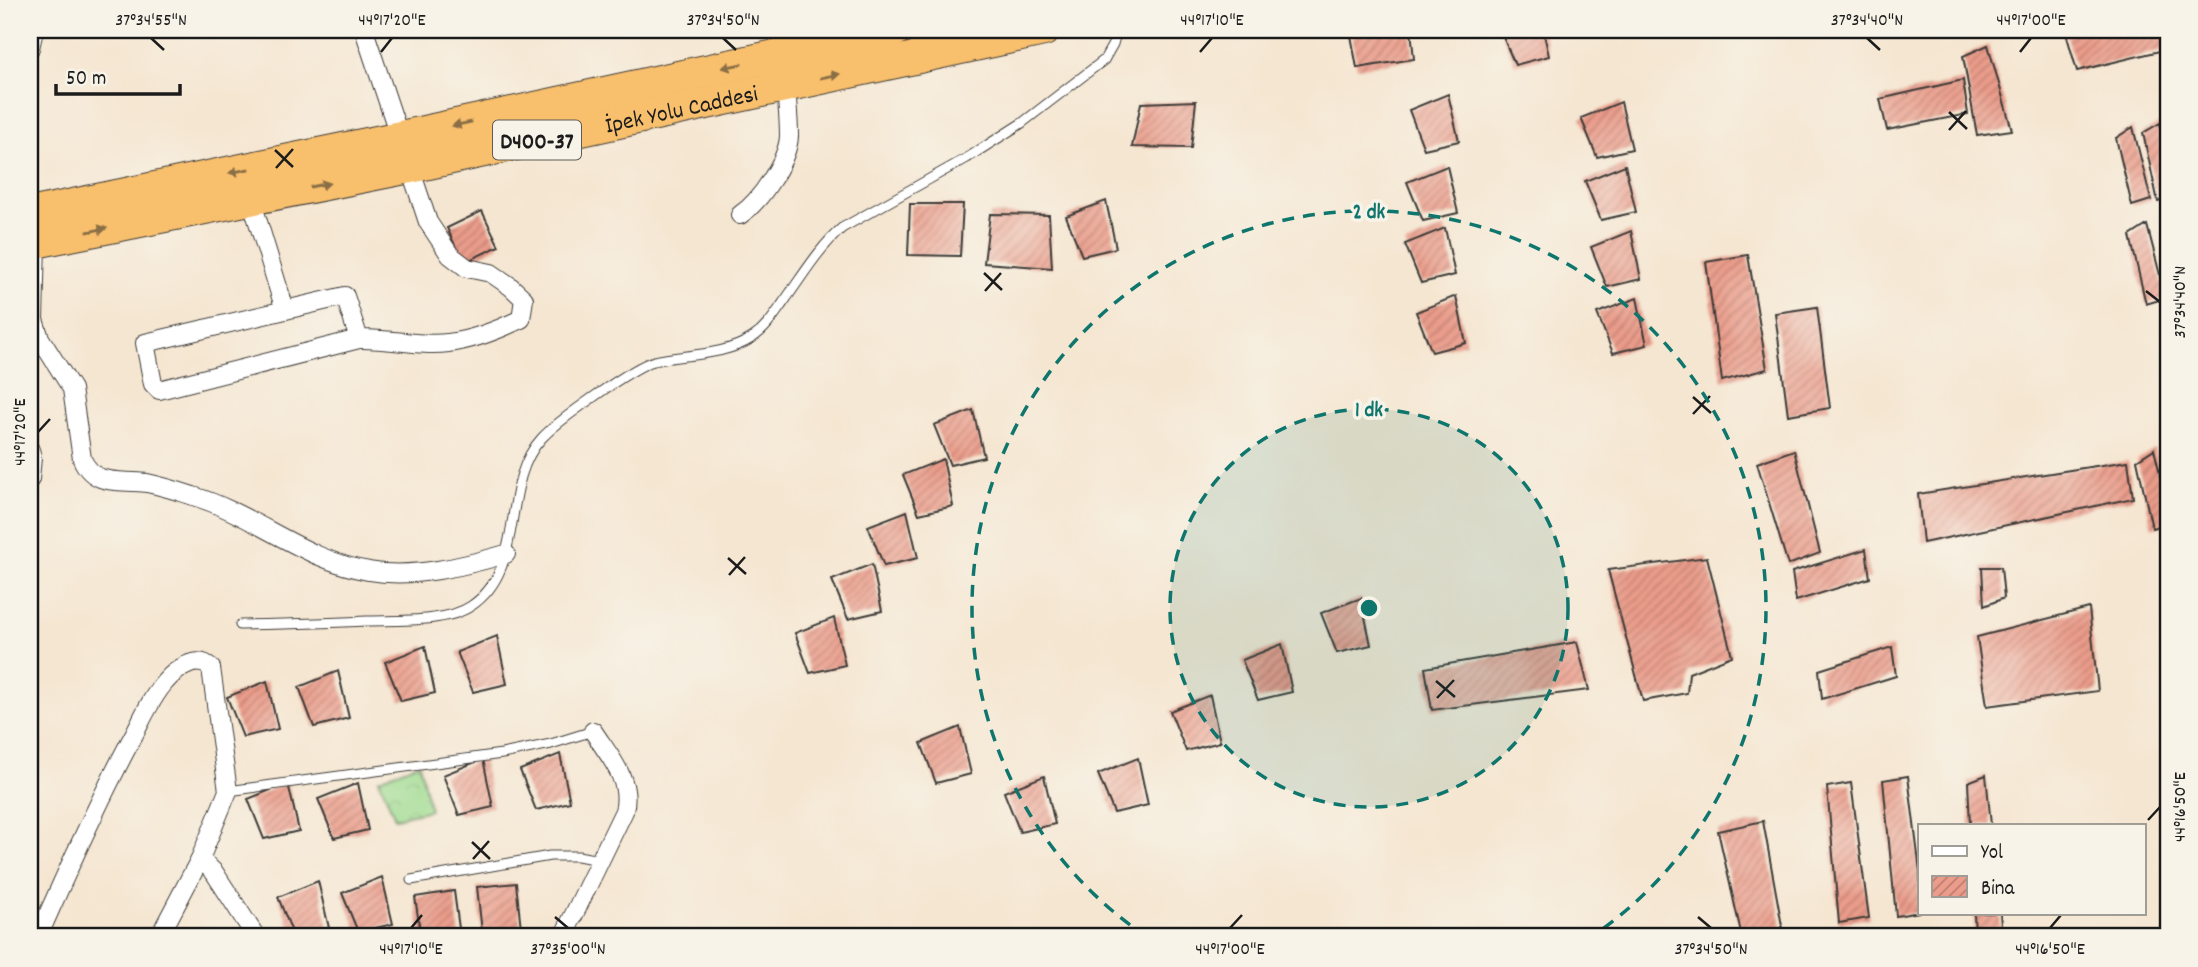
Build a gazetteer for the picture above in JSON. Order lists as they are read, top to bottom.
{
  "streets": {
    "highway": ["İpek Yolu Caddesi", "D400-37"]
  },
  "legend": ["Yol", "Bina"],
  "scale_bar": "50 m",
  "coordinates": [
    "37°34'55\"N",
    "44°17'20\"E",
    "37°34'50\"N",
    "44°17'10\"E",
    "37°34'40\"N",
    "44°17'00\"E",
    "44°16'50\"E",
    "37°35'00\"N"
  ],
  "rings": ["2 dk", "1 dk"]
}
